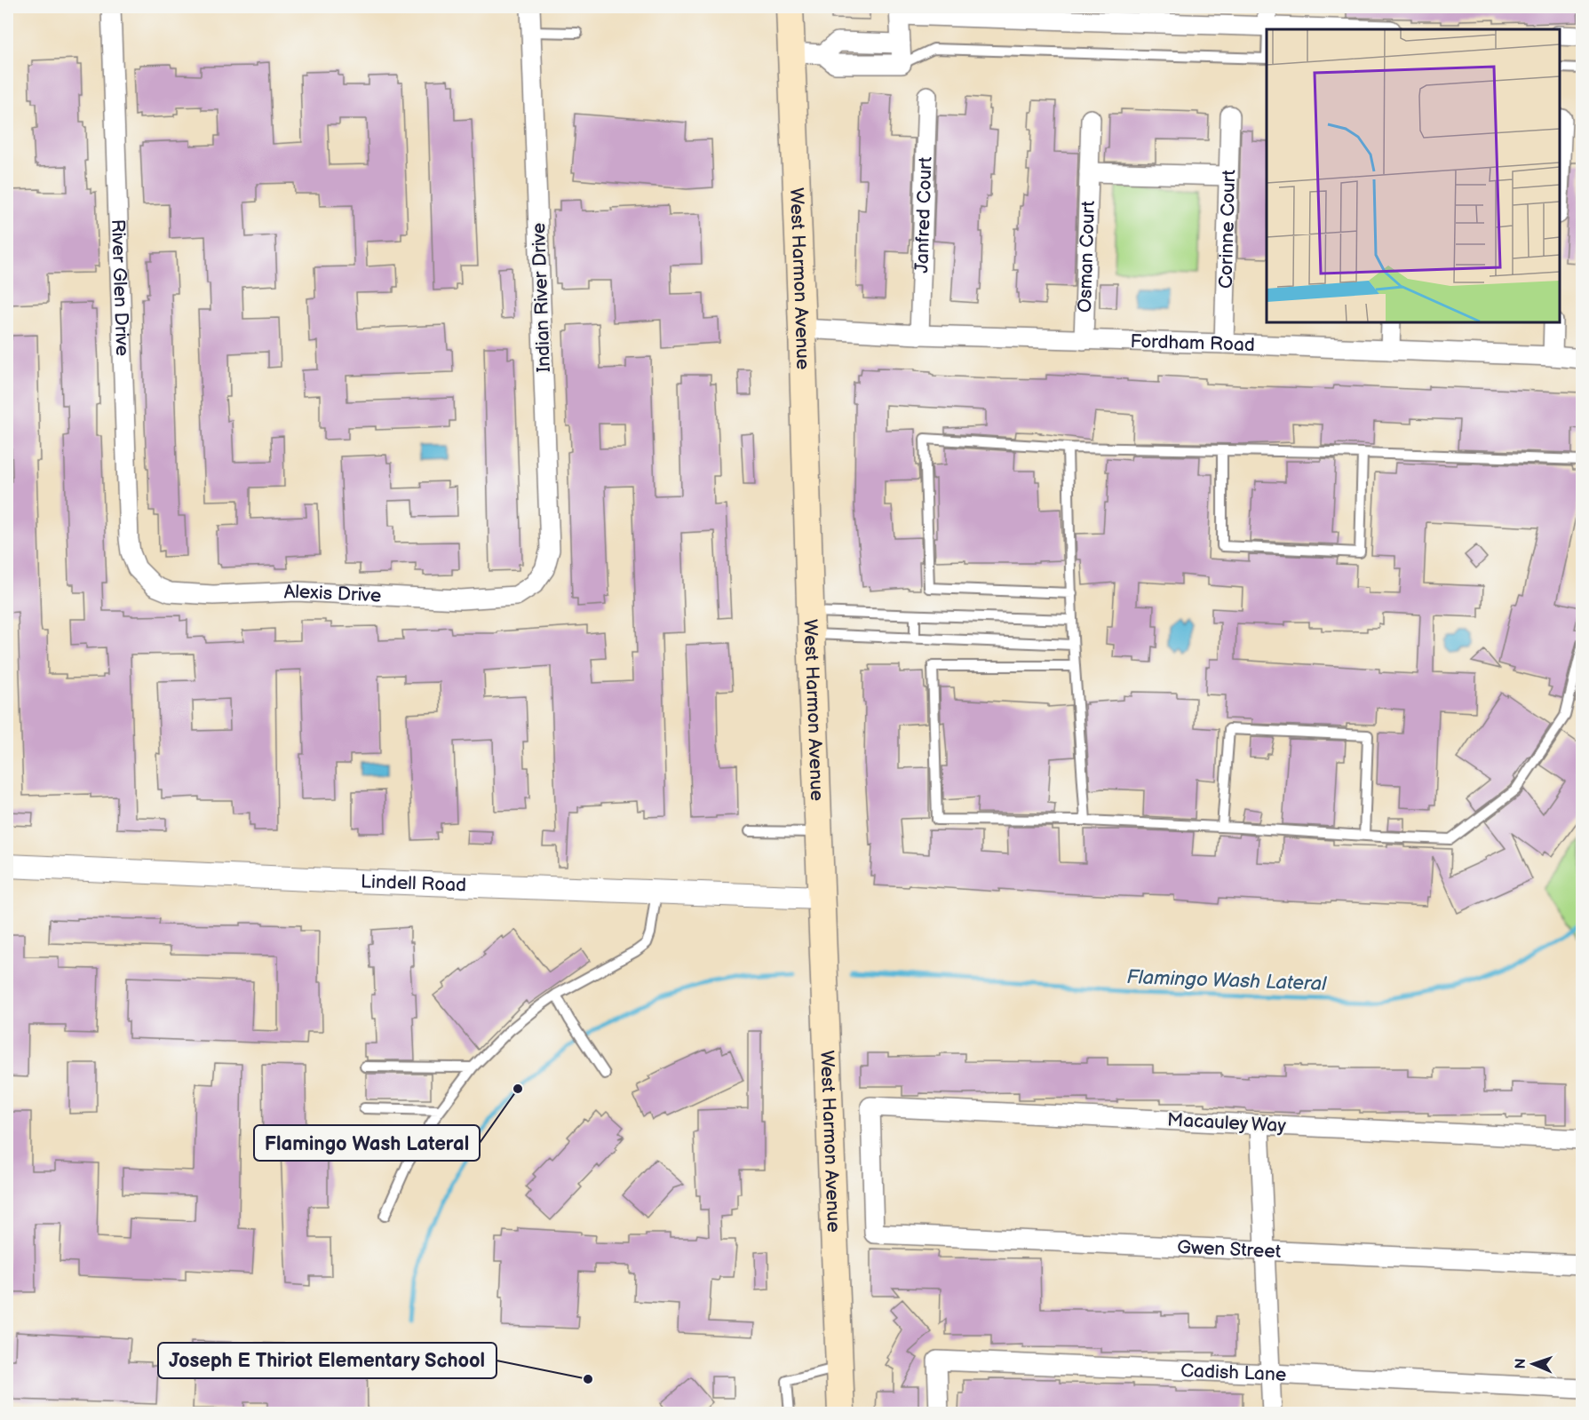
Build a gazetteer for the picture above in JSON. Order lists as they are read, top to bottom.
{
  "streets": {
    "main road": ["West Harmon Avenue"],
    "street": [
      "Janfred Court",
      "Corinne Court",
      "Osman Court",
      "River Glen Drive",
      "Indian River Drive",
      "Fordham Road",
      "Alexis Drive",
      "Lindell Road",
      "Macauley Way",
      "Gwen Street",
      "Cadish Lane"
    ]
  },
  "crossings": [
    ["Janfred Court", "Fordham Road"],
    ["Corinne Court", "Fordham Road"],
    ["Osman Court", "Fordham Road"],
    ["West Harmon Avenue", "Fordham Road"],
    ["West Harmon Avenue", "Lindell Road"],
    ["River Glen Drive", "Alexis Drive"],
    ["Indian River Drive", "Alexis Drive"],
    ["Macauley Way", "Gwen Street"]
  ],
  "water": ["Flamingo Wash Lateral"],
  "places": ["Flamingo Wash Lateral", "Joseph E Thiriot Elementary School"],
  "north": "left"
}
